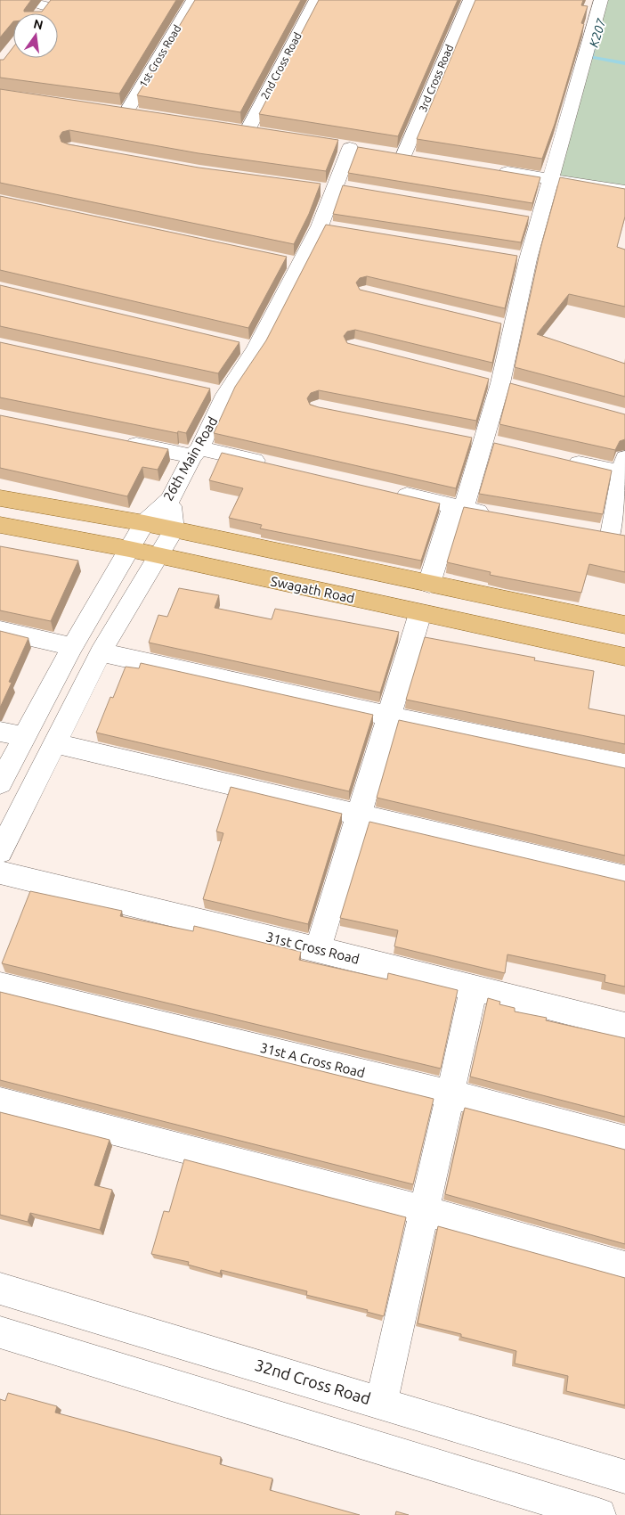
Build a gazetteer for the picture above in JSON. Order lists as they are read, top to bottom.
{
  "streets": {
    "main road": ["Swagath Road"],
    "street": [
      "1st Cross Road",
      "2nd Cross Road",
      "3rd Cross Road",
      "26th Main Road",
      "31st Cross Road",
      "31st A Cross Road",
      "32nd Cross Road"
    ]
  },
  "crossings": [
    ["26th Main Road", "Swagath Road"]
  ],
  "water": ["K207"],
  "north": "top"
}
